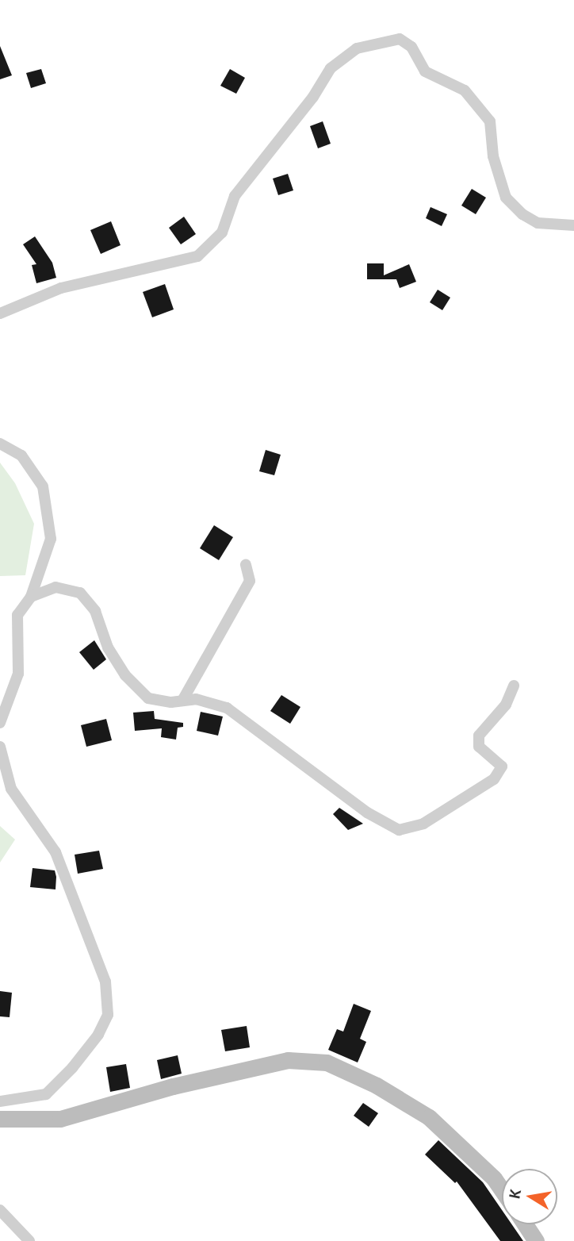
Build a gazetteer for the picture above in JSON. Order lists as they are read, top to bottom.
{
  "north": "left"
}
